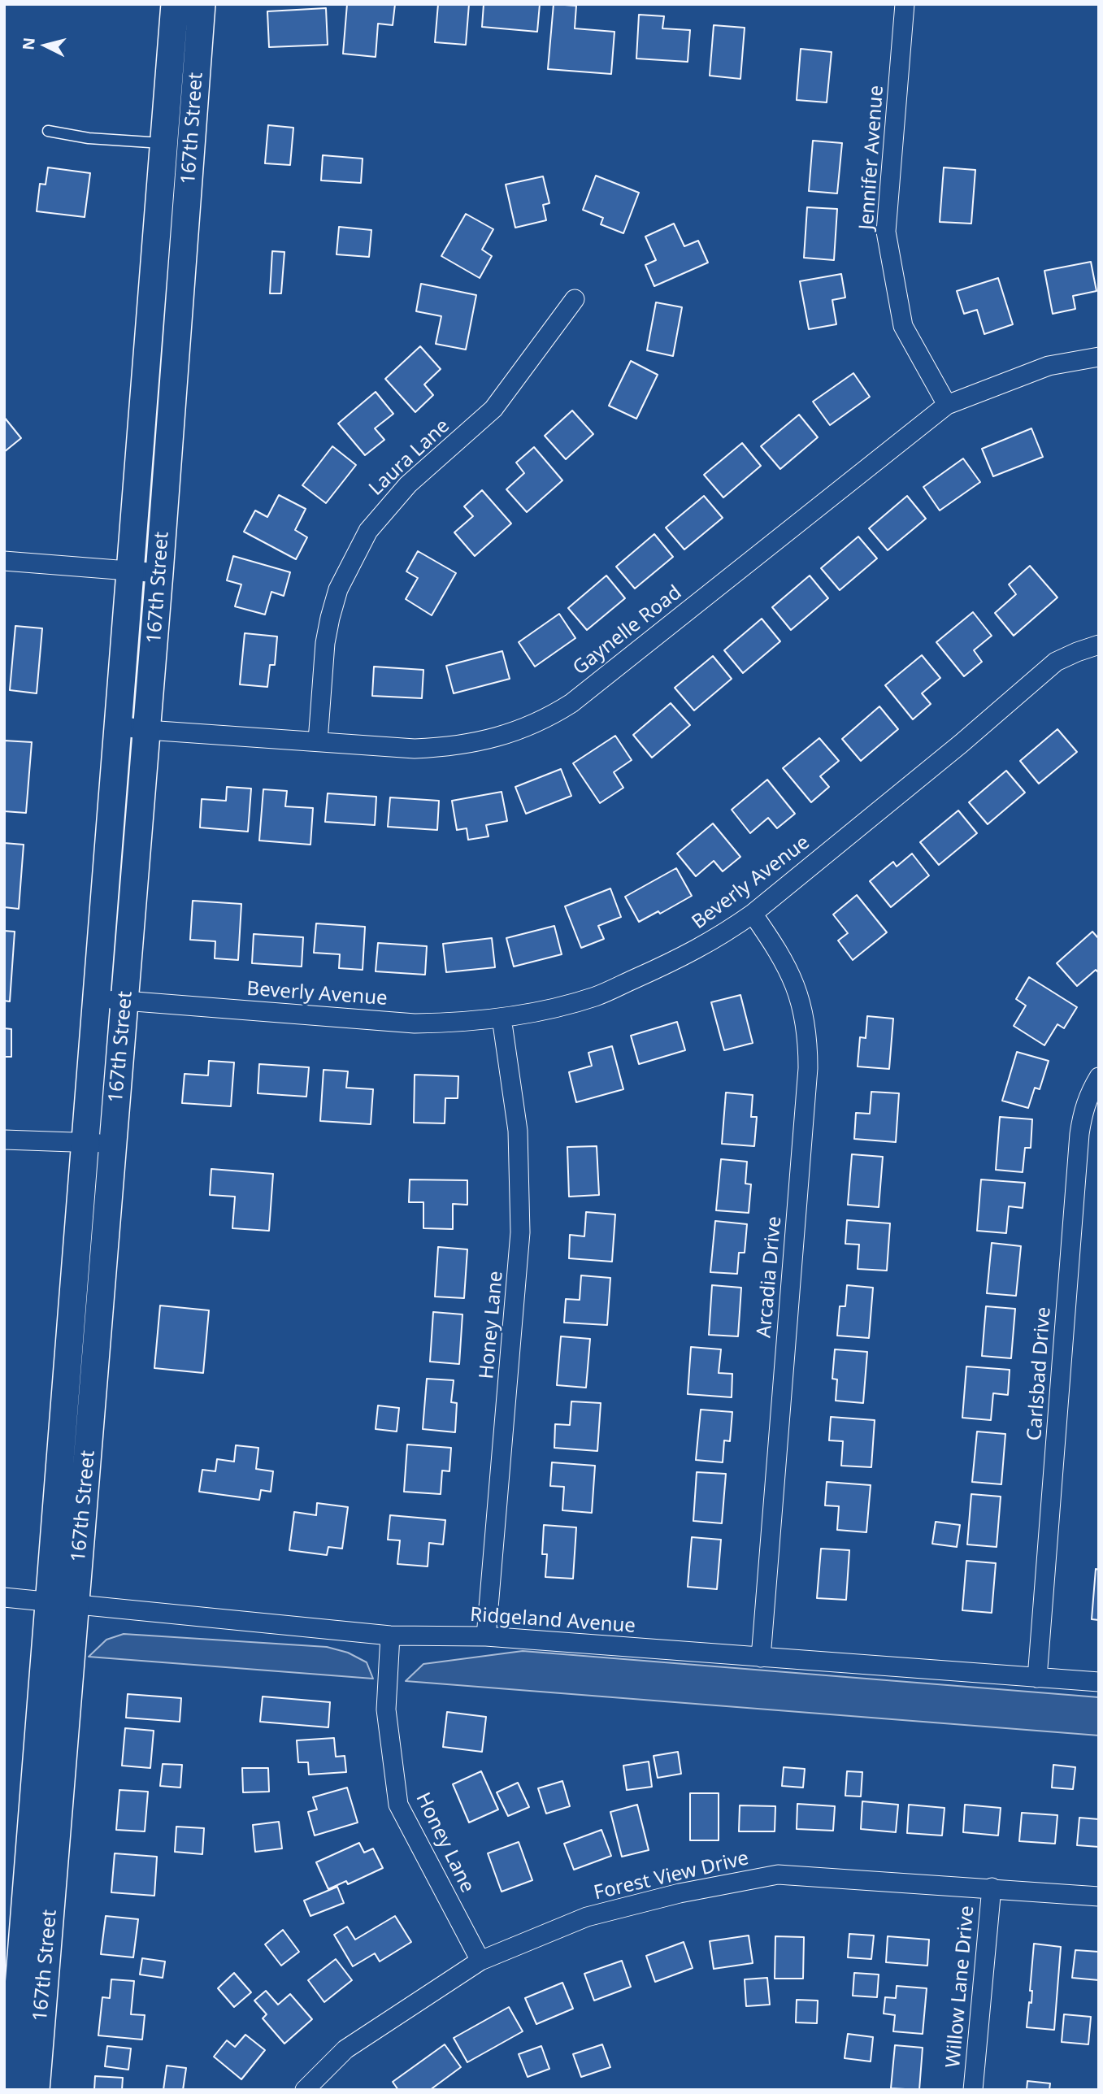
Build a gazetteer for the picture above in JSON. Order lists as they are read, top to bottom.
{
  "streets": {
    "main road": ["167th Street"],
    "street": [
      "Jennifer Avenue",
      "Laura Lane",
      "Gaynelle Road",
      "Beverly Avenue",
      "Arcadia Drive",
      "Honey Lane",
      "Carlsbad Drive",
      "Ridgeland Avenue",
      "Forest View Drive",
      "Willow Lane Drive"
    ]
  },
  "crossings": [
    ["167th Street", "Gaynelle Road"],
    ["167th Street", "Beverly Avenue"],
    ["167th Street", "Ridgeland Avenue"],
    ["Jennifer Avenue", "Gaynelle Road"],
    ["Laura Lane", "Gaynelle Road"],
    ["Beverly Avenue", "Arcadia Drive"],
    ["Beverly Avenue", "Honey Lane"],
    ["Arcadia Drive", "Ridgeland Avenue"],
    ["Honey Lane", "Ridgeland Avenue"],
    ["Honey Lane", "Forest View Drive"],
    ["Carlsbad Drive", "Ridgeland Avenue"],
    ["Forest View Drive", "Willow Lane Drive"]
  ],
  "north": "left"
}
